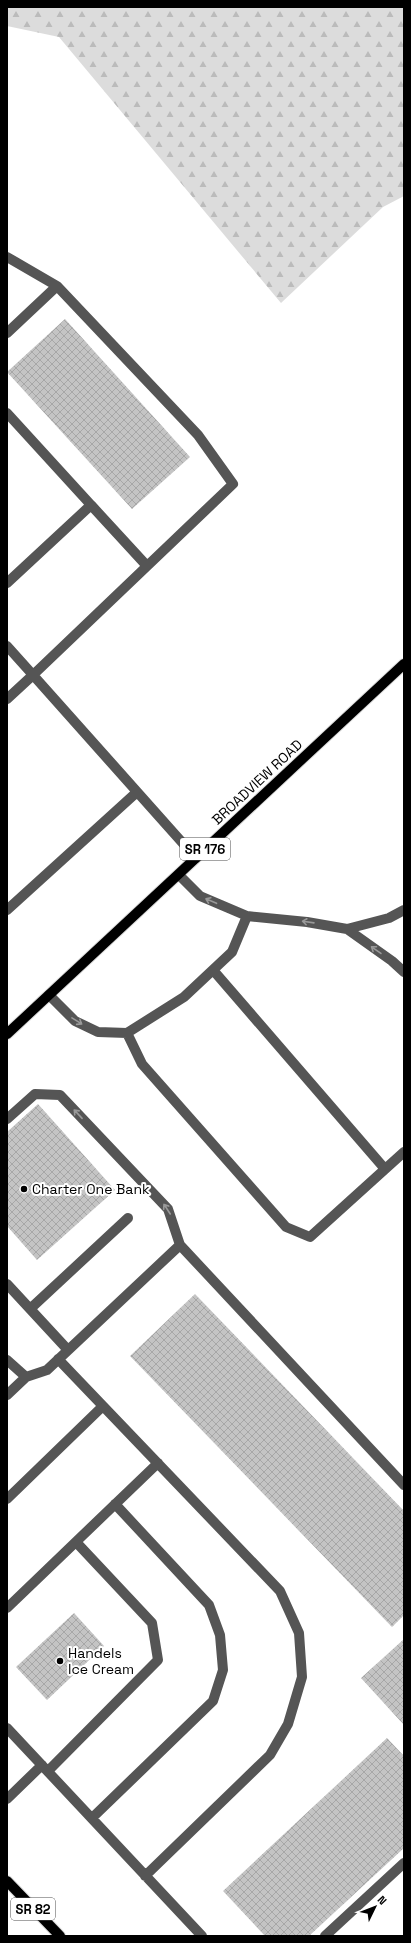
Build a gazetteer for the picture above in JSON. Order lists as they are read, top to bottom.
{
  "streets": {
    "main road": ["BROADVIEW ROAD", "SR 176", "SR 82"]
  },
  "places": ["Charter One Bank", "Handels Ice Cream"],
  "north": "top right"
}
